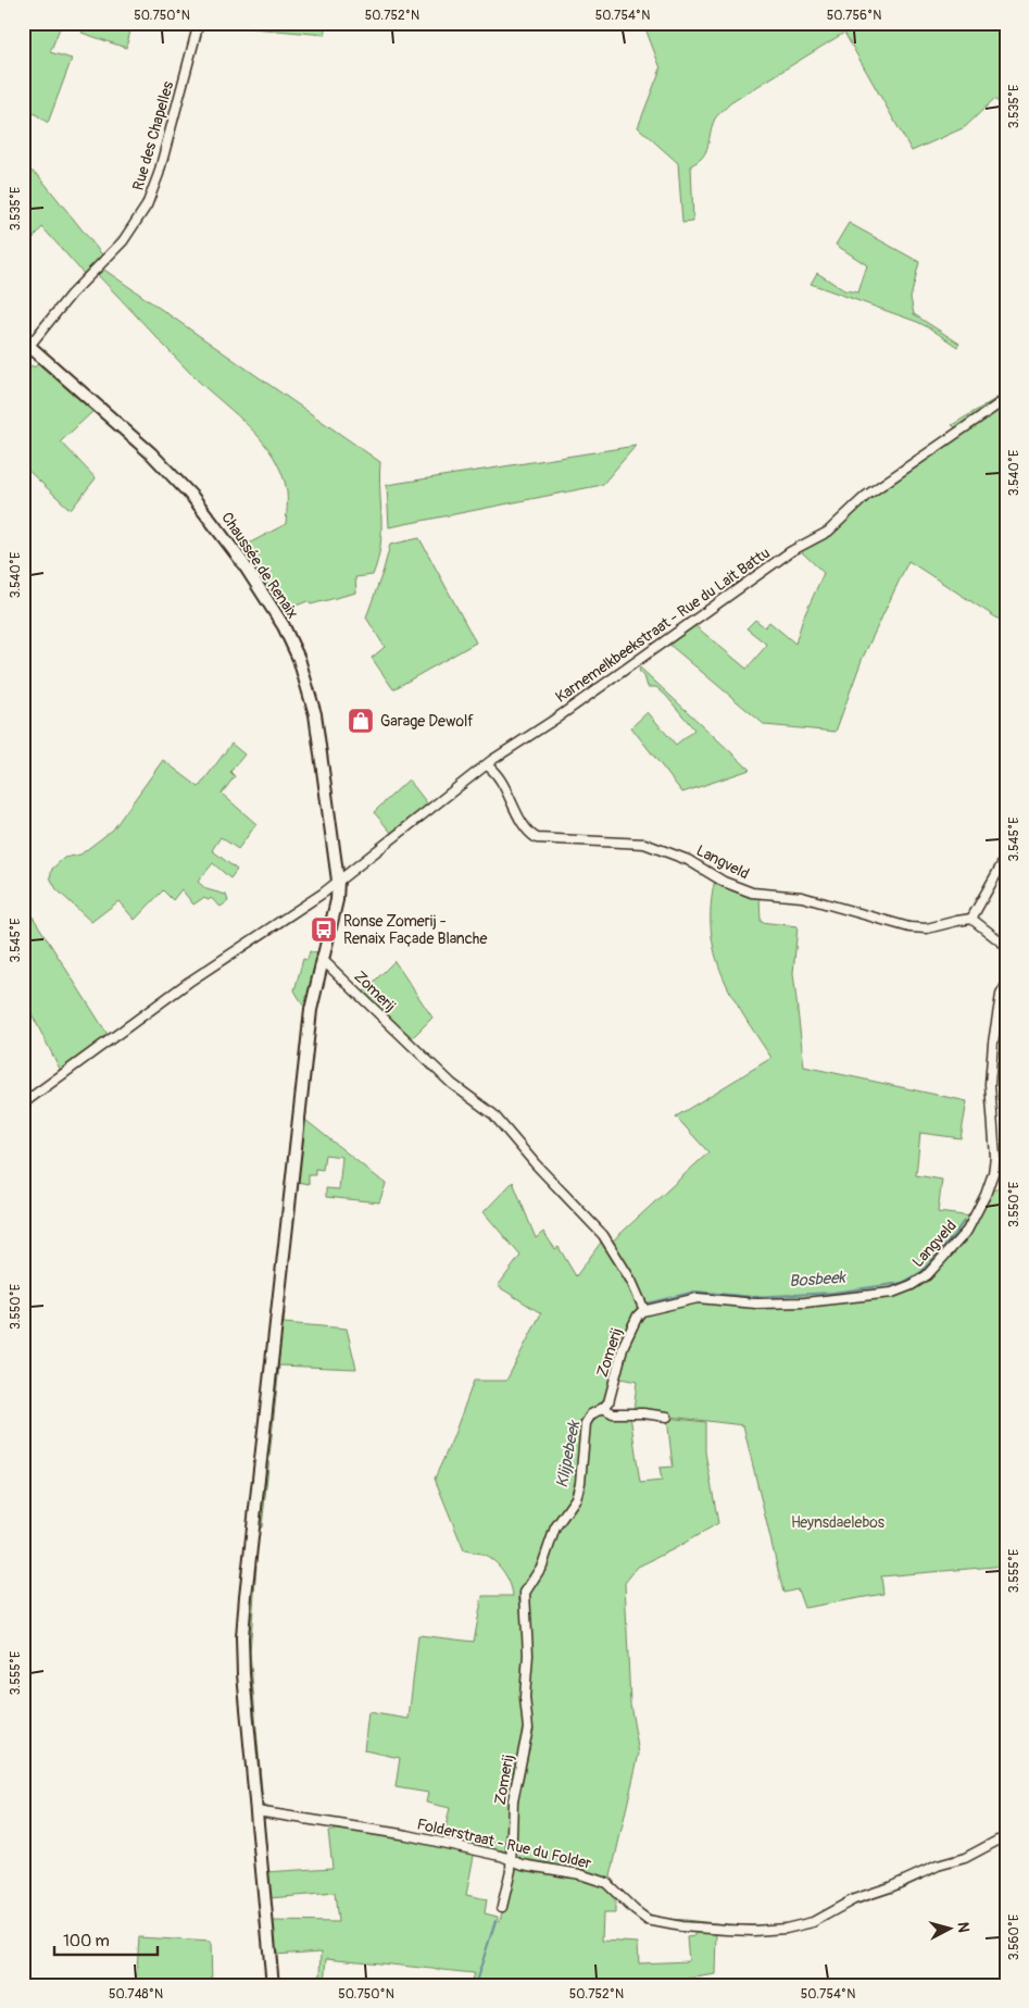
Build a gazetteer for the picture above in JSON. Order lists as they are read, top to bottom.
{
  "streets": {
    "street": [
      "Rue des Chapelles",
      "Chaussée de Renaix",
      "Karnemelkbeekstraat - Rue du Lait Battu",
      "Langveld",
      "Zomerij",
      "Folderstraat - Rue du Folder"
    ]
  },
  "crossings": [
    ["Rue des Chapelles", "Chaussée de Renaix"],
    ["Chaussée de Renaix", "Karnemelkbeekstraat - Rue du Lait Battu"],
    ["Chaussée de Renaix", "Zomerij"],
    ["Chaussée de Renaix", "Folderstraat - Rue du Folder"],
    ["Karnemelkbeekstraat - Rue du Lait Battu", "Langveld"],
    ["Langveld", "Zomerij"],
    ["Zomerij", "Folderstraat - Rue du Folder"]
  ],
  "water": ["Bosbeek", "Klijpebeek"],
  "parks": ["Heynsdaelebos"],
  "places": {
    "shop": ["Garage Dewolf"],
    "bus stop": ["Ronse Zomerij - Renaix Façade Blanche"]
  },
  "scale_bar": "100 m",
  "north": "right",
  "coordinates": [
    "50.750°N",
    "50.752°N",
    "50.754°N",
    "50.756°N",
    "3.535°E",
    "3.540°E",
    "3.545°E",
    "3.550°E",
    "3.555°E",
    "3.560°E",
    "50.748°N"
  ]
}
